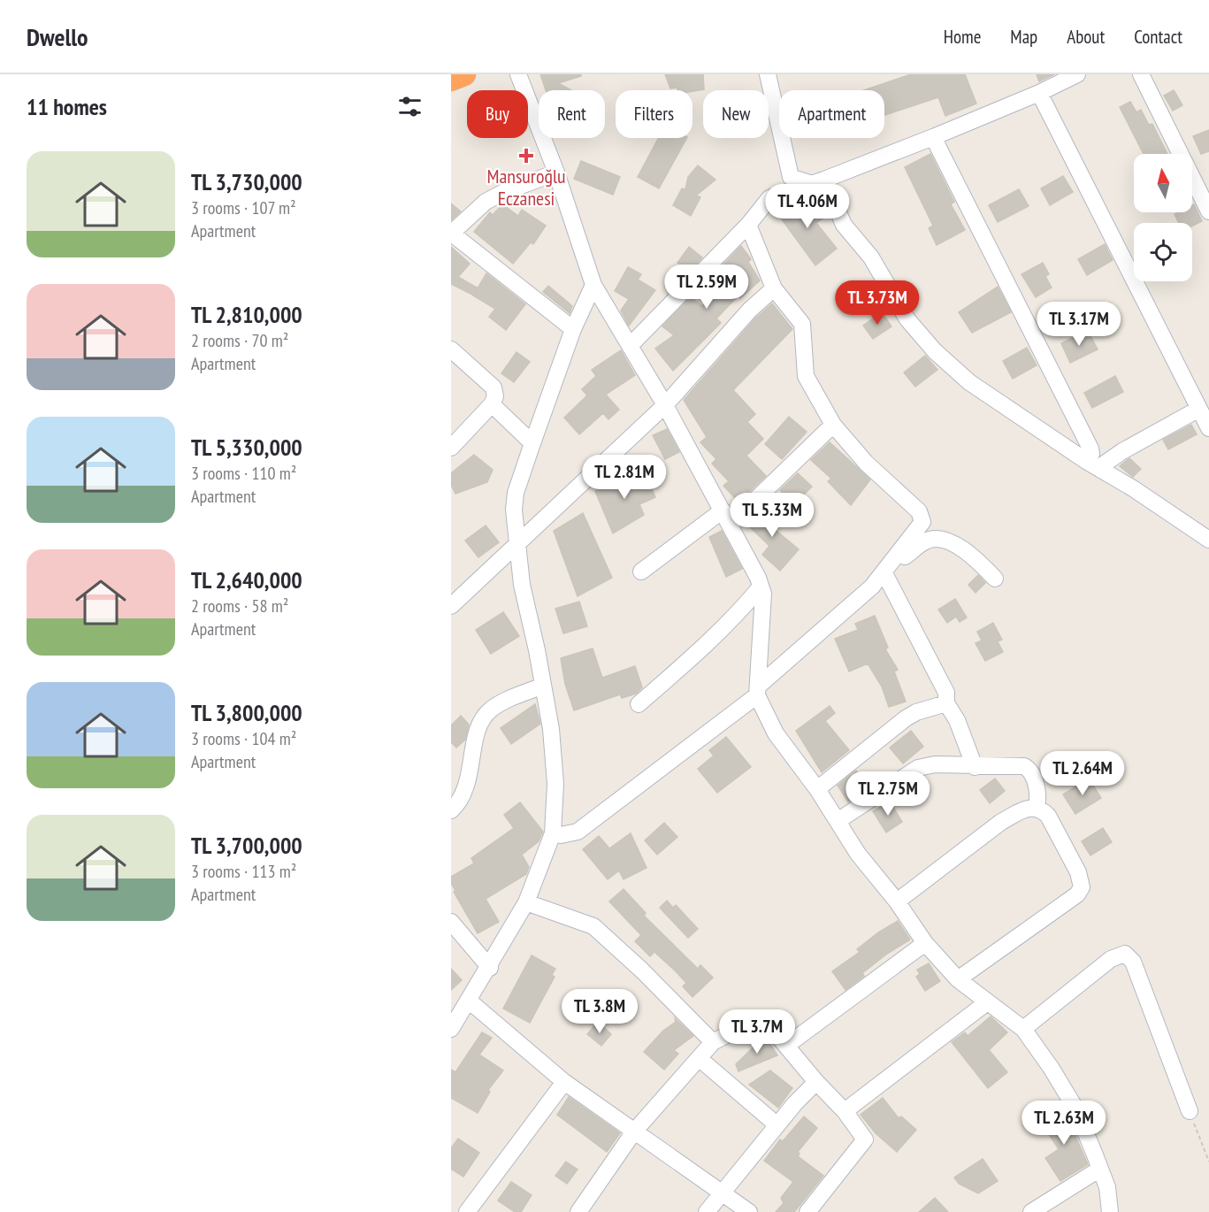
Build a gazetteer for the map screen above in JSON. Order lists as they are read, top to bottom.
{
  "places": {
    "health": ["Mansuroğlu Eczanesi"]
  },
  "north": "top",
  "page": {
    "header": "Dwello",
    "nav": [
      "Home",
      "Map",
      "About",
      "Contact"
    ],
    "heading": "11 homes",
    "chip": [
      "Buy",
      "Rent",
      "Filters",
      "New",
      "Apartment"
    ],
    "list": [
      {
        "name": "TL 3,730,000",
        "note": "3 rooms · 107 m² · Apartment"
      },
      {
        "name": "TL 2,810,000",
        "note": "2 rooms · 70 m² · Apartment"
      },
      {
        "name": "TL 5,330,000",
        "note": "3 rooms · 110 m² · Apartment"
      },
      {
        "name": "TL 2,640,000",
        "note": "2 rooms · 58 m² · Apartment"
      },
      {
        "name": "TL 3,800,000",
        "note": "3 rooms · 104 m² · Apartment"
      },
      {
        "name": "TL 3,700,000",
        "note": "3 rooms · 113 m² · Apartment"
      }
    ],
    "price": [
      "TL 4.06M",
      "TL 2.59M",
      "TL 3.73M",
      "TL 3.17M",
      "TL 2.81M",
      "TL 5.33M",
      "TL 2.64M",
      "TL 2.75M",
      "TL 3.8M",
      "TL 3.7M",
      "TL 2.63M"
    ]
  }
}
